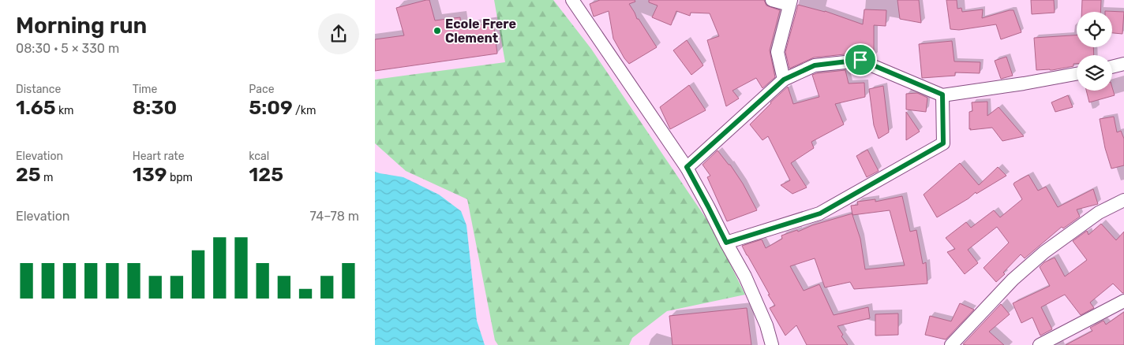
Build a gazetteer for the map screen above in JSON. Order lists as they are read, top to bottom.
{
  "places": ["Ecole Frere Clement"],
  "page": {
    "heading": ["Morning run", "08:30 · 5 × 330 m"],
    "stats": [
      ["Distance", "1.65 km"],
      ["Time", "8:30"],
      ["Pace", "5:09 /km"],
      ["Elevation", "25 m"],
      ["Heart rate", "139 bpm"],
      ["kcal", "125"]
    ],
    "chart": ["Elevation", "74–78 m"]
  }
}
